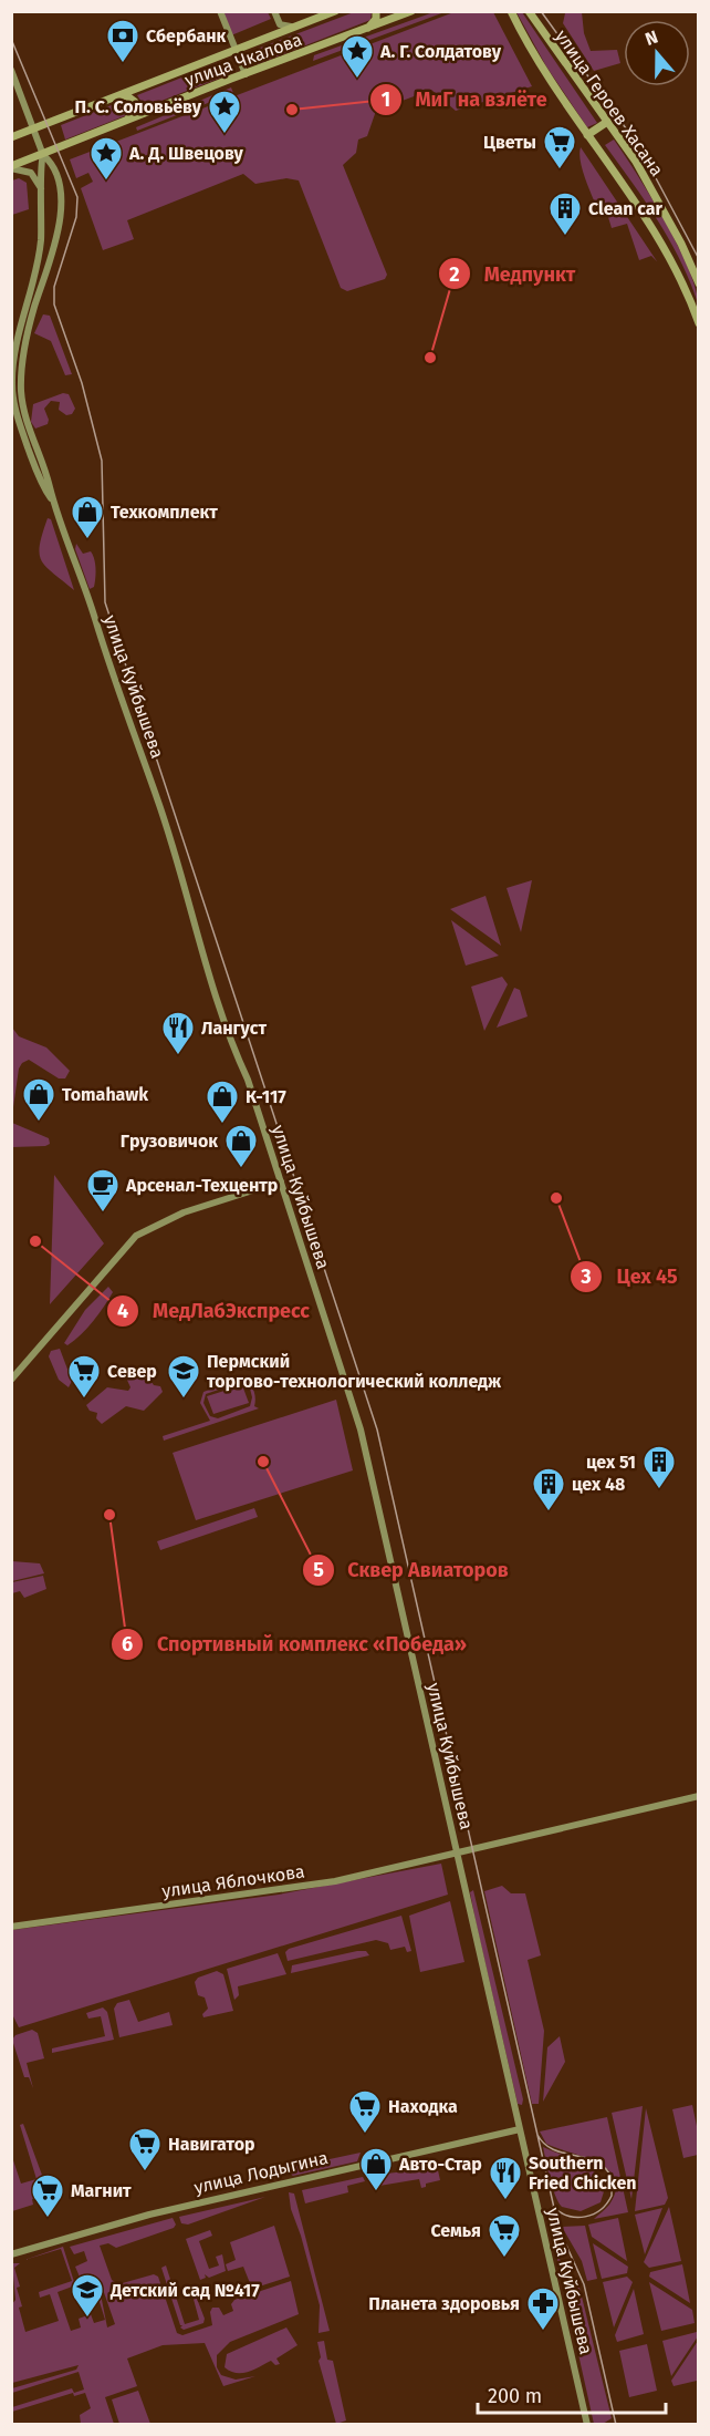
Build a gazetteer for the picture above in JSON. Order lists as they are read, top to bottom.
{
  "streets": {
    "main road": [
      "улица Чкалова",
      "улица Героев Хасана",
      "улица Куйбышева",
      "улица Яблочкова",
      "улица Лодыгина"
    ]
  },
  "crossings": [
    ["улица Чкалова", "улица Куйбышева"],
    ["улица Куйбышева", "улица Яблочкова"],
    ["улица Куйбышева", "улица Лодыгина"]
  ],
  "places": {
    "bank": ["Сбербанк"],
    "place": ["А. Г. Солдатову", "П. С. Соловьёву", "А. Д. Швецову"],
    "other": [
      "МиГ на взлёте",
      "Медпункт",
      "Цех 45",
      "МедЛабЭкспресс",
      "Сквер Авиаторов",
      "Спортивный комплекс «Победа»"
    ],
    "supermarket": [
      "Цветы",
      "Север",
      "Находка",
      "Навигатор",
      "Магнит",
      "Семья"
    ],
    "building": ["Clean car", "цех 51", "цех 48"],
    "shop": [
      "Техкомплект",
      "Tomahawk",
      "К-117",
      "Грузовичок",
      "Авто-Стар"
    ],
    "restaurant": ["Лангуст", "Southern Fried Chicken"],
    "cafe": ["Арсенал-Техцентр"],
    "school or university": ["Пермский торгово-технологический колледж", "Детский сад №417"],
    "pharmacy": ["Планета здоровья"]
  },
  "scale_bar": "200 m",
  "north": "top"
}
